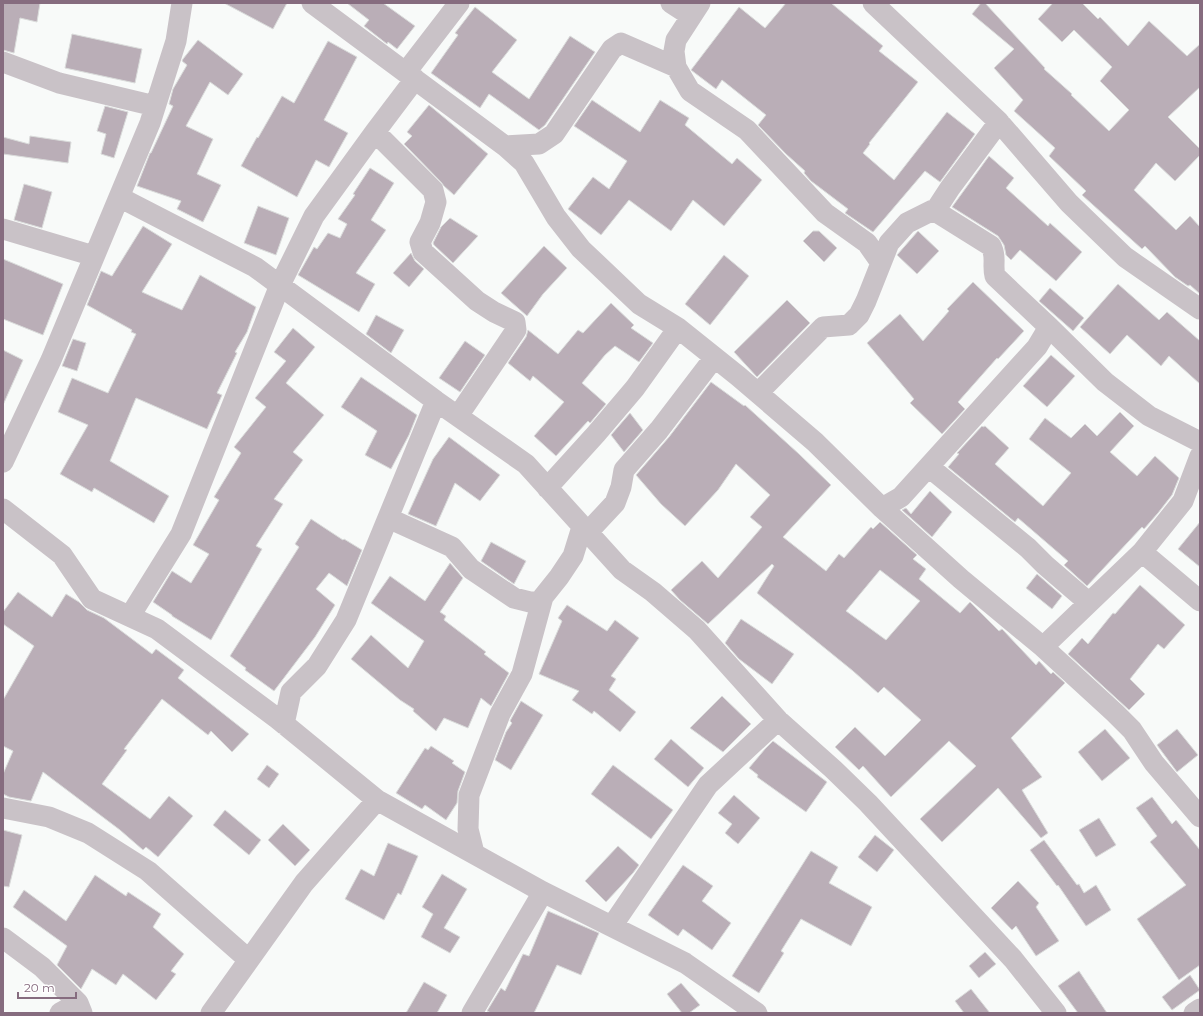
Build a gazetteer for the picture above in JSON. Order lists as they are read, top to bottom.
{
  "scale_bar": "20 m"
}
